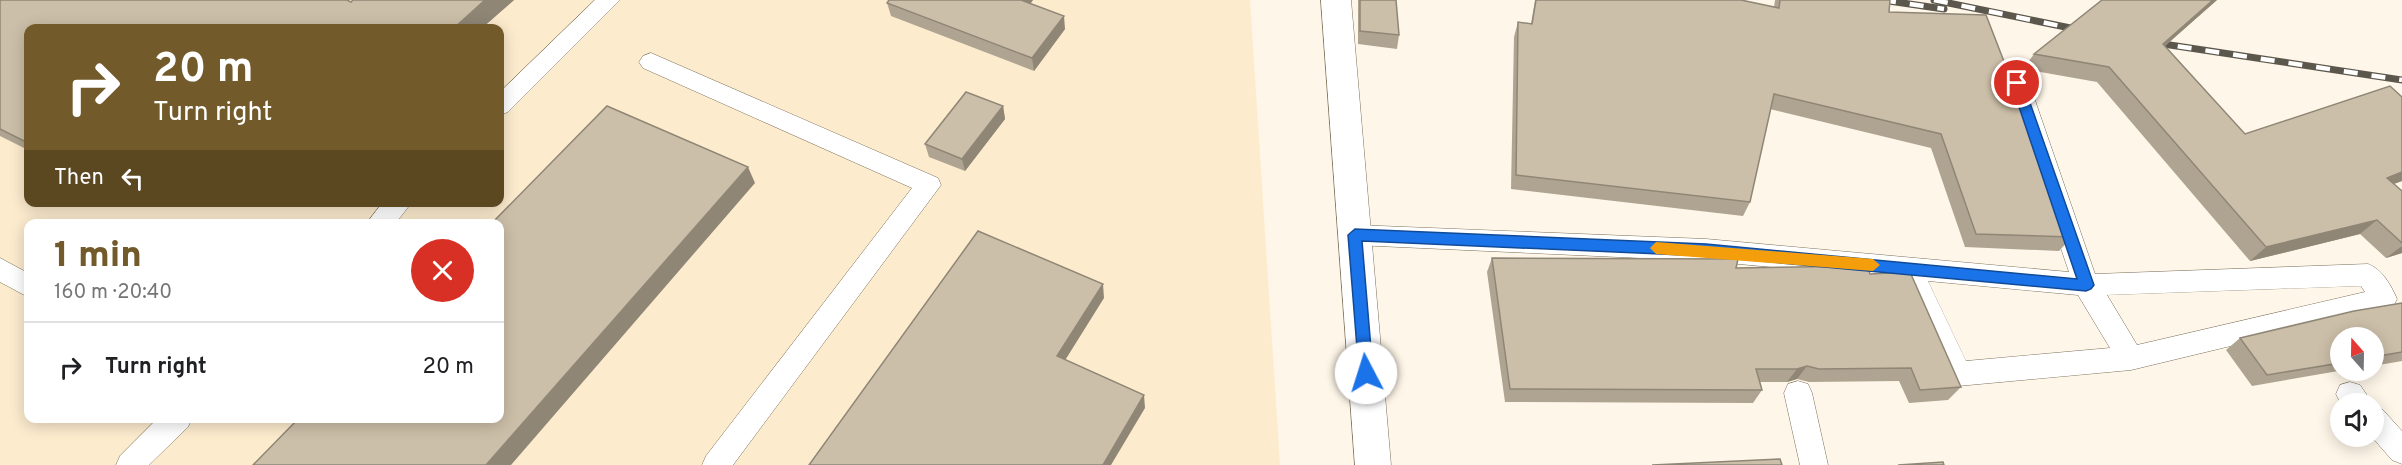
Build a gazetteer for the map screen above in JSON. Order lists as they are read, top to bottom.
{
  "north": "top",
  "page": {
    "turn": ["20 m", "Turn right"],
    "then": "Then",
    "heading": ["1 min", "160 m · 20:40"],
    "list": [
      {
        "name": "Turn right",
        "value": "20 m"
      }
    ]
  }
}
